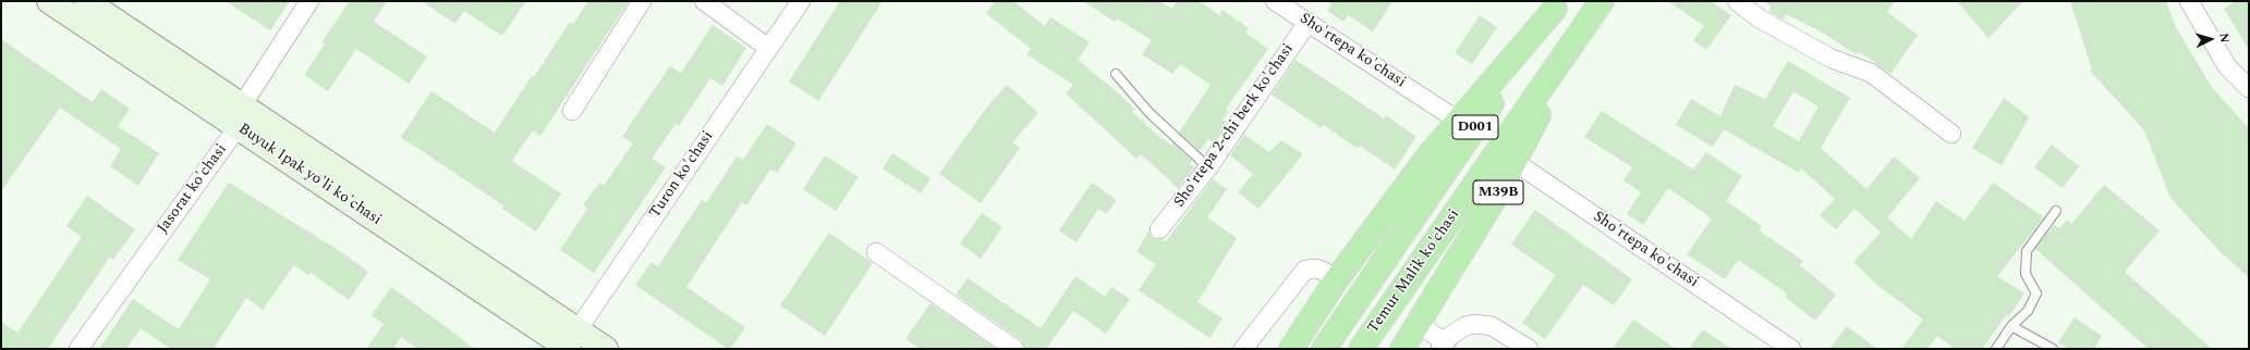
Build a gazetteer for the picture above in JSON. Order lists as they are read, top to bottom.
{
  "streets": {
    "highway": ["D001", "M39B", "Temur Malik ko'chasi"],
    "main road": ["Buyuk Ipak yo'li ko'chasi"],
    "street": [
      "Sho'rtepa ko'chasi",
      "Sho'rtepa 2-chi berk ko'chasi",
      "Turon ko'chasi",
      "Jasorat ko'chasi"
    ]
  },
  "crossings": [
    ["Sho'rtepa ko'chasi", "Sho'rtepa 2-chi berk ko'chasi"],
    ["Sho'rtepa ko'chasi", "M39B"],
    ["Sho'rtepa ko'chasi", "Temur Malik ko'chasi"],
    ["Buyuk Ipak yo'li ko'chasi", "Turon ko'chasi"],
    ["Buyuk Ipak yo'li ko'chasi", "Jasorat ko'chasi"],
    ["M39B", "Temur Malik ko'chasi"]
  ],
  "north": "right"
}
